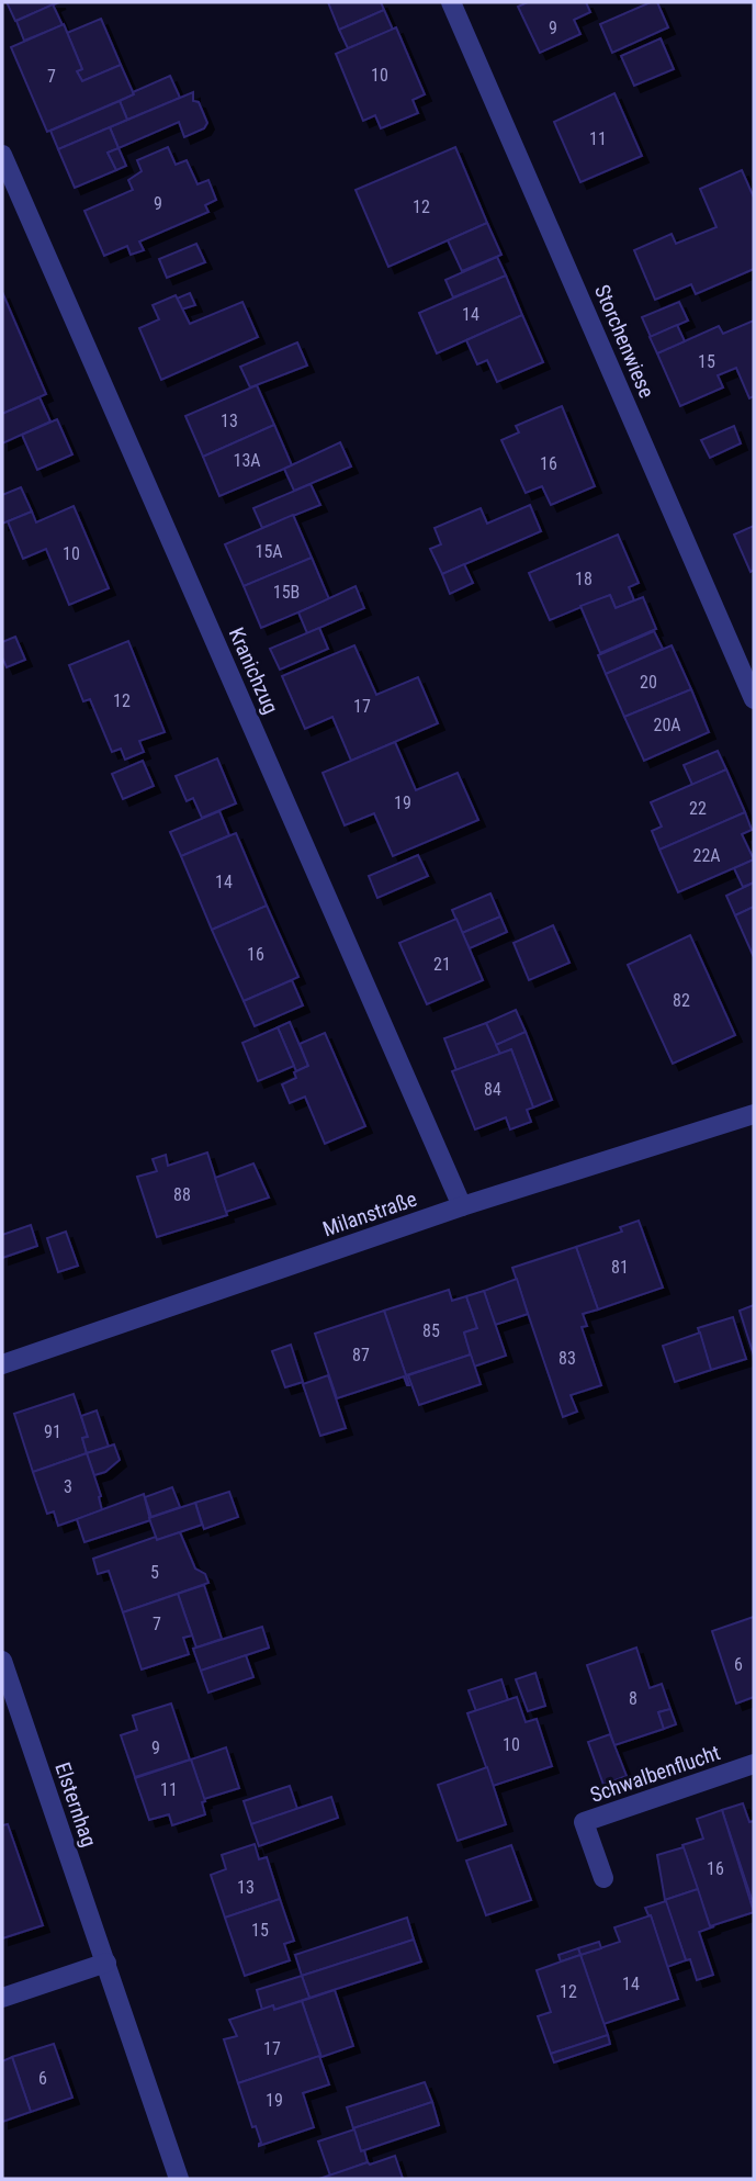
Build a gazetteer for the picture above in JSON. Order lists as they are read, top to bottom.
{
  "streets": {
    "street": [
      "Storchenwiese",
      "Kranichzug",
      "Milanstraße",
      "Schwalbenflucht",
      "Elsternhag"
    ]
  },
  "crossings": [
    ["Kranichzug", "Milanstraße"]
  ],
  "house_numbers": [
    "9",
    "10",
    "7",
    "11",
    "9",
    "12",
    "14",
    "15",
    "13",
    "13A",
    "16",
    "15A",
    "10",
    "18",
    "15B",
    "20",
    "12",
    "17",
    "20A",
    "19",
    "22",
    "22A",
    "14",
    "16",
    "21",
    "82",
    "84",
    "88",
    "81",
    "85",
    "87",
    "83",
    "91",
    "3",
    "5",
    "7",
    "6",
    "8",
    "10",
    "9",
    "11",
    "16",
    "13",
    "15",
    "14",
    "12",
    "17",
    "6",
    "19"
  ]
}
